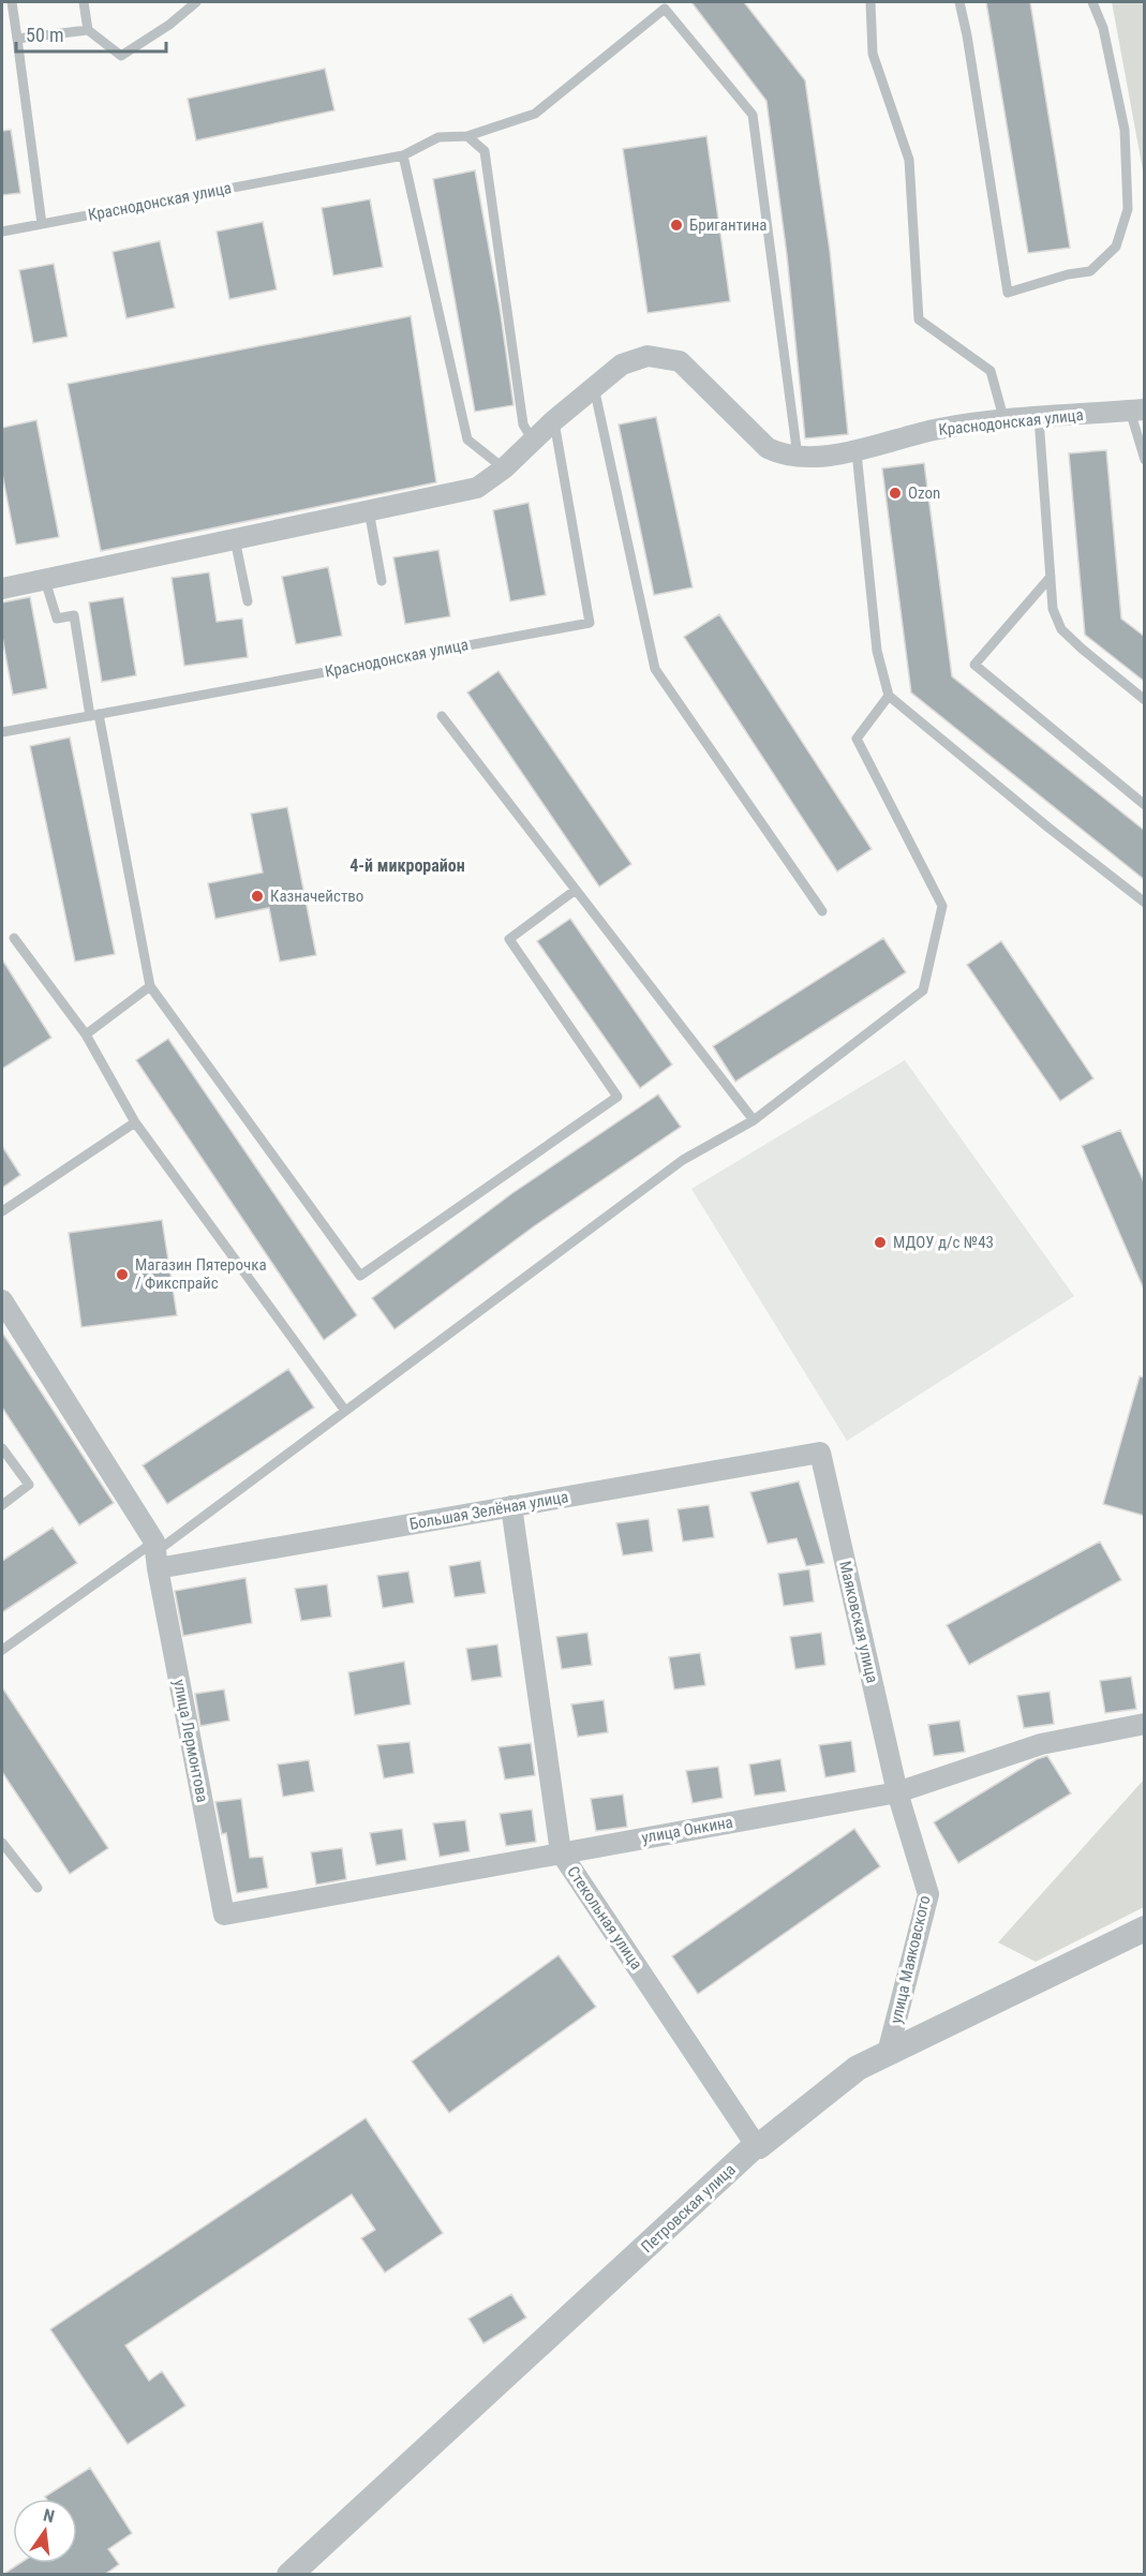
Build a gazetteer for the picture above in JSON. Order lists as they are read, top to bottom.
{
  "streets": {
    "street": [
      "Краснодонская улица",
      "Большая Зелёная улица",
      "Маяковская улица",
      "улица Лермонтова",
      "улица Онкина",
      "Стекольная улица",
      "улица Маяковского",
      "Петровская улица"
    ]
  },
  "crossings": [
    ["Большая Зелёная улица", "Маяковская улица"],
    ["Большая Зелёная улица", "улица Лермонтова"],
    ["Большая Зелёная улица", "Стекольная улица"],
    ["Маяковская улица", "улица Онкина"],
    ["Маяковская улица", "улица Маяковского"],
    ["улица Лермонтова", "улица Онкина"],
    ["улица Онкина", "Стекольная улица"],
    ["улица Онкина", "улица Маяковского"],
    ["Стекольная улица", "Петровская улица"],
    ["улица Маяковского", "Петровская улица"]
  ],
  "districts": ["4-й микрорайон"],
  "places": [
    "Бригантина",
    "Ozon",
    "Казначейство",
    "МДОУ д/с №43",
    "Магазин Пятерочка / Фикспрайс"
  ],
  "scale_bar": "50 m",
  "north": "top"
}
